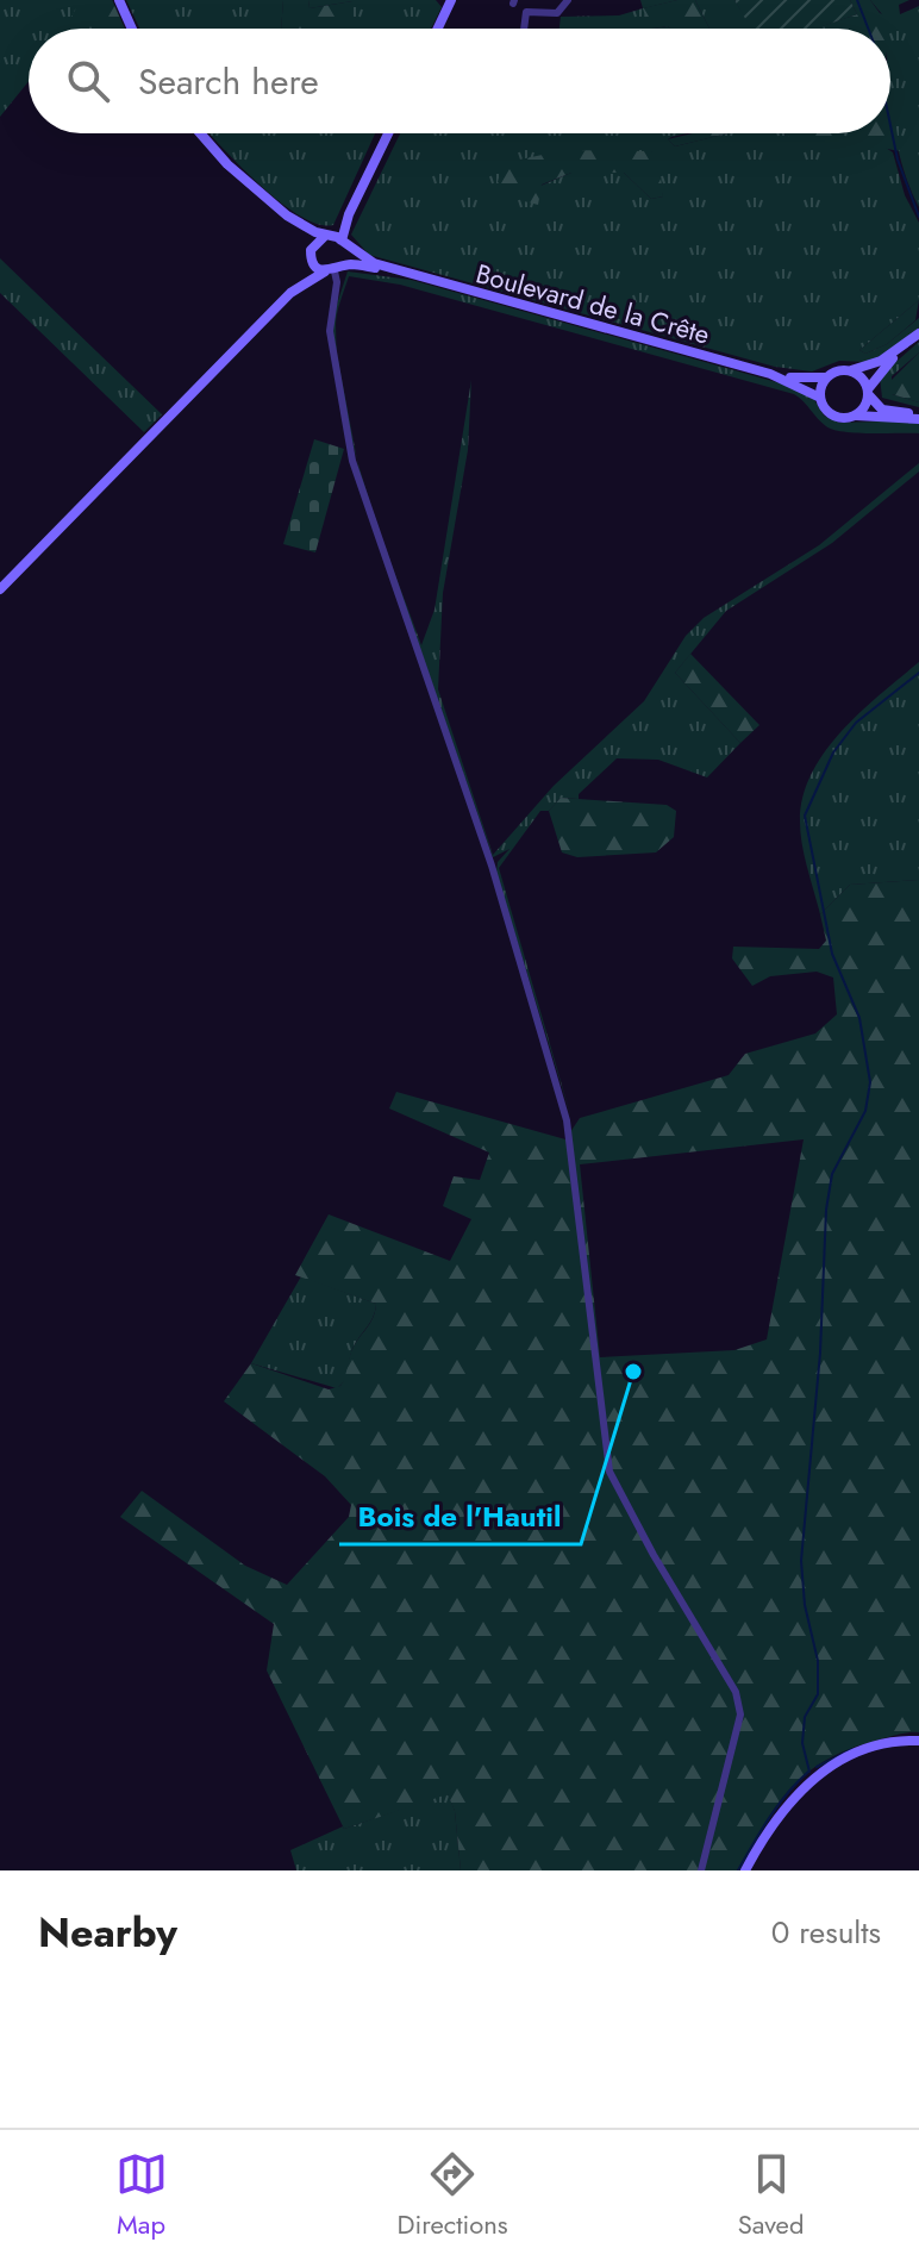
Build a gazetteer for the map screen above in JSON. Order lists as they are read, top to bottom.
{
  "streets": {
    "main road": ["Boulevard de la Crête"]
  },
  "places": ["Bois de l'Hautil"],
  "page": {
    "search": "Search here",
    "heading": ["Nearby", "0 results"],
    "nav": ["Map", "Directions", "Saved"]
  }
}
